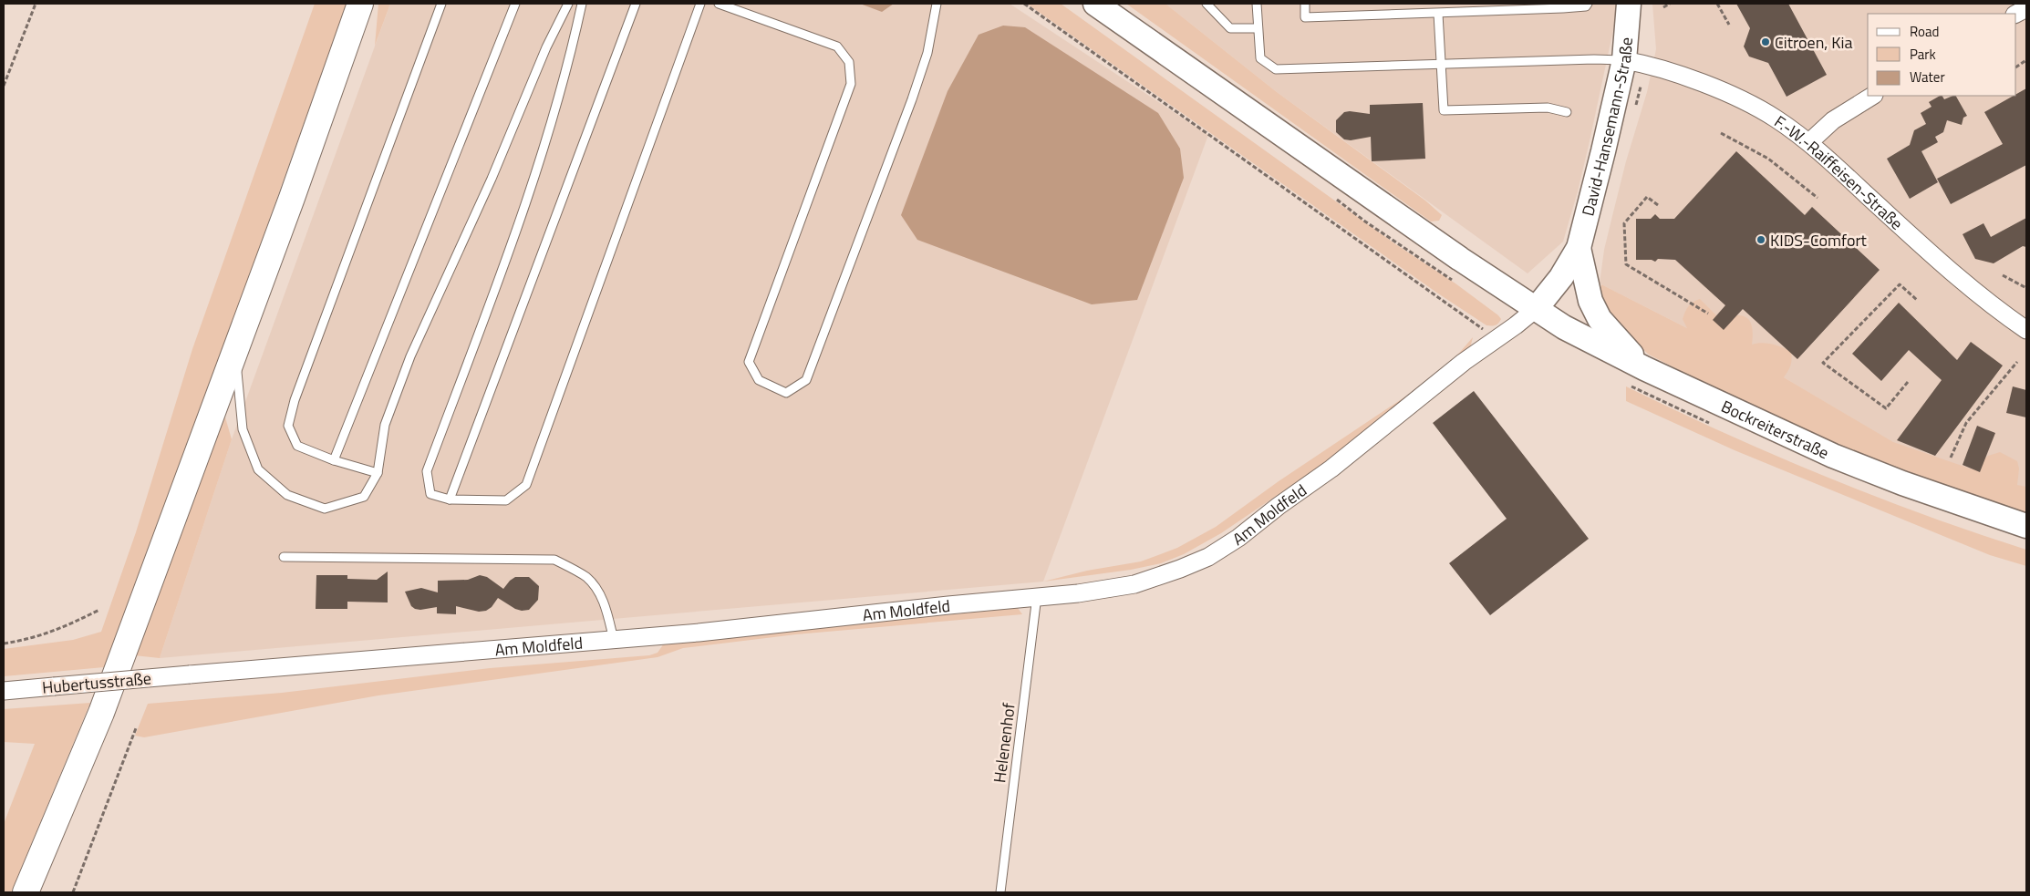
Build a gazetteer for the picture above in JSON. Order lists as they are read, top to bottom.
{
  "streets": {
    "main road": ["David-Hansemann-Straße", "Bockreiterstraße"],
    "street": ["F.-W.-Raiffeisen-Straße", "Am Moldfeld", "Hubertusstraße"],
    "lane": ["Helenenhof"]
  },
  "crossings": [
    ["David-Hansemann-Straße", "F.-W.-Raiffeisen-Straße"],
    ["David-Hansemann-Straße", "Bockreiterstraße"],
    ["David-Hansemann-Straße", "Am Moldfeld"],
    ["Bockreiterstraße", "Am Moldfeld"],
    ["Am Moldfeld", "Hubertusstraße"],
    ["Am Moldfeld", "Helenenhof"]
  ],
  "places": ["Citroen, Kia", "KIDS-Comfort"],
  "legend": ["Road", "Park", "Water"]
}
